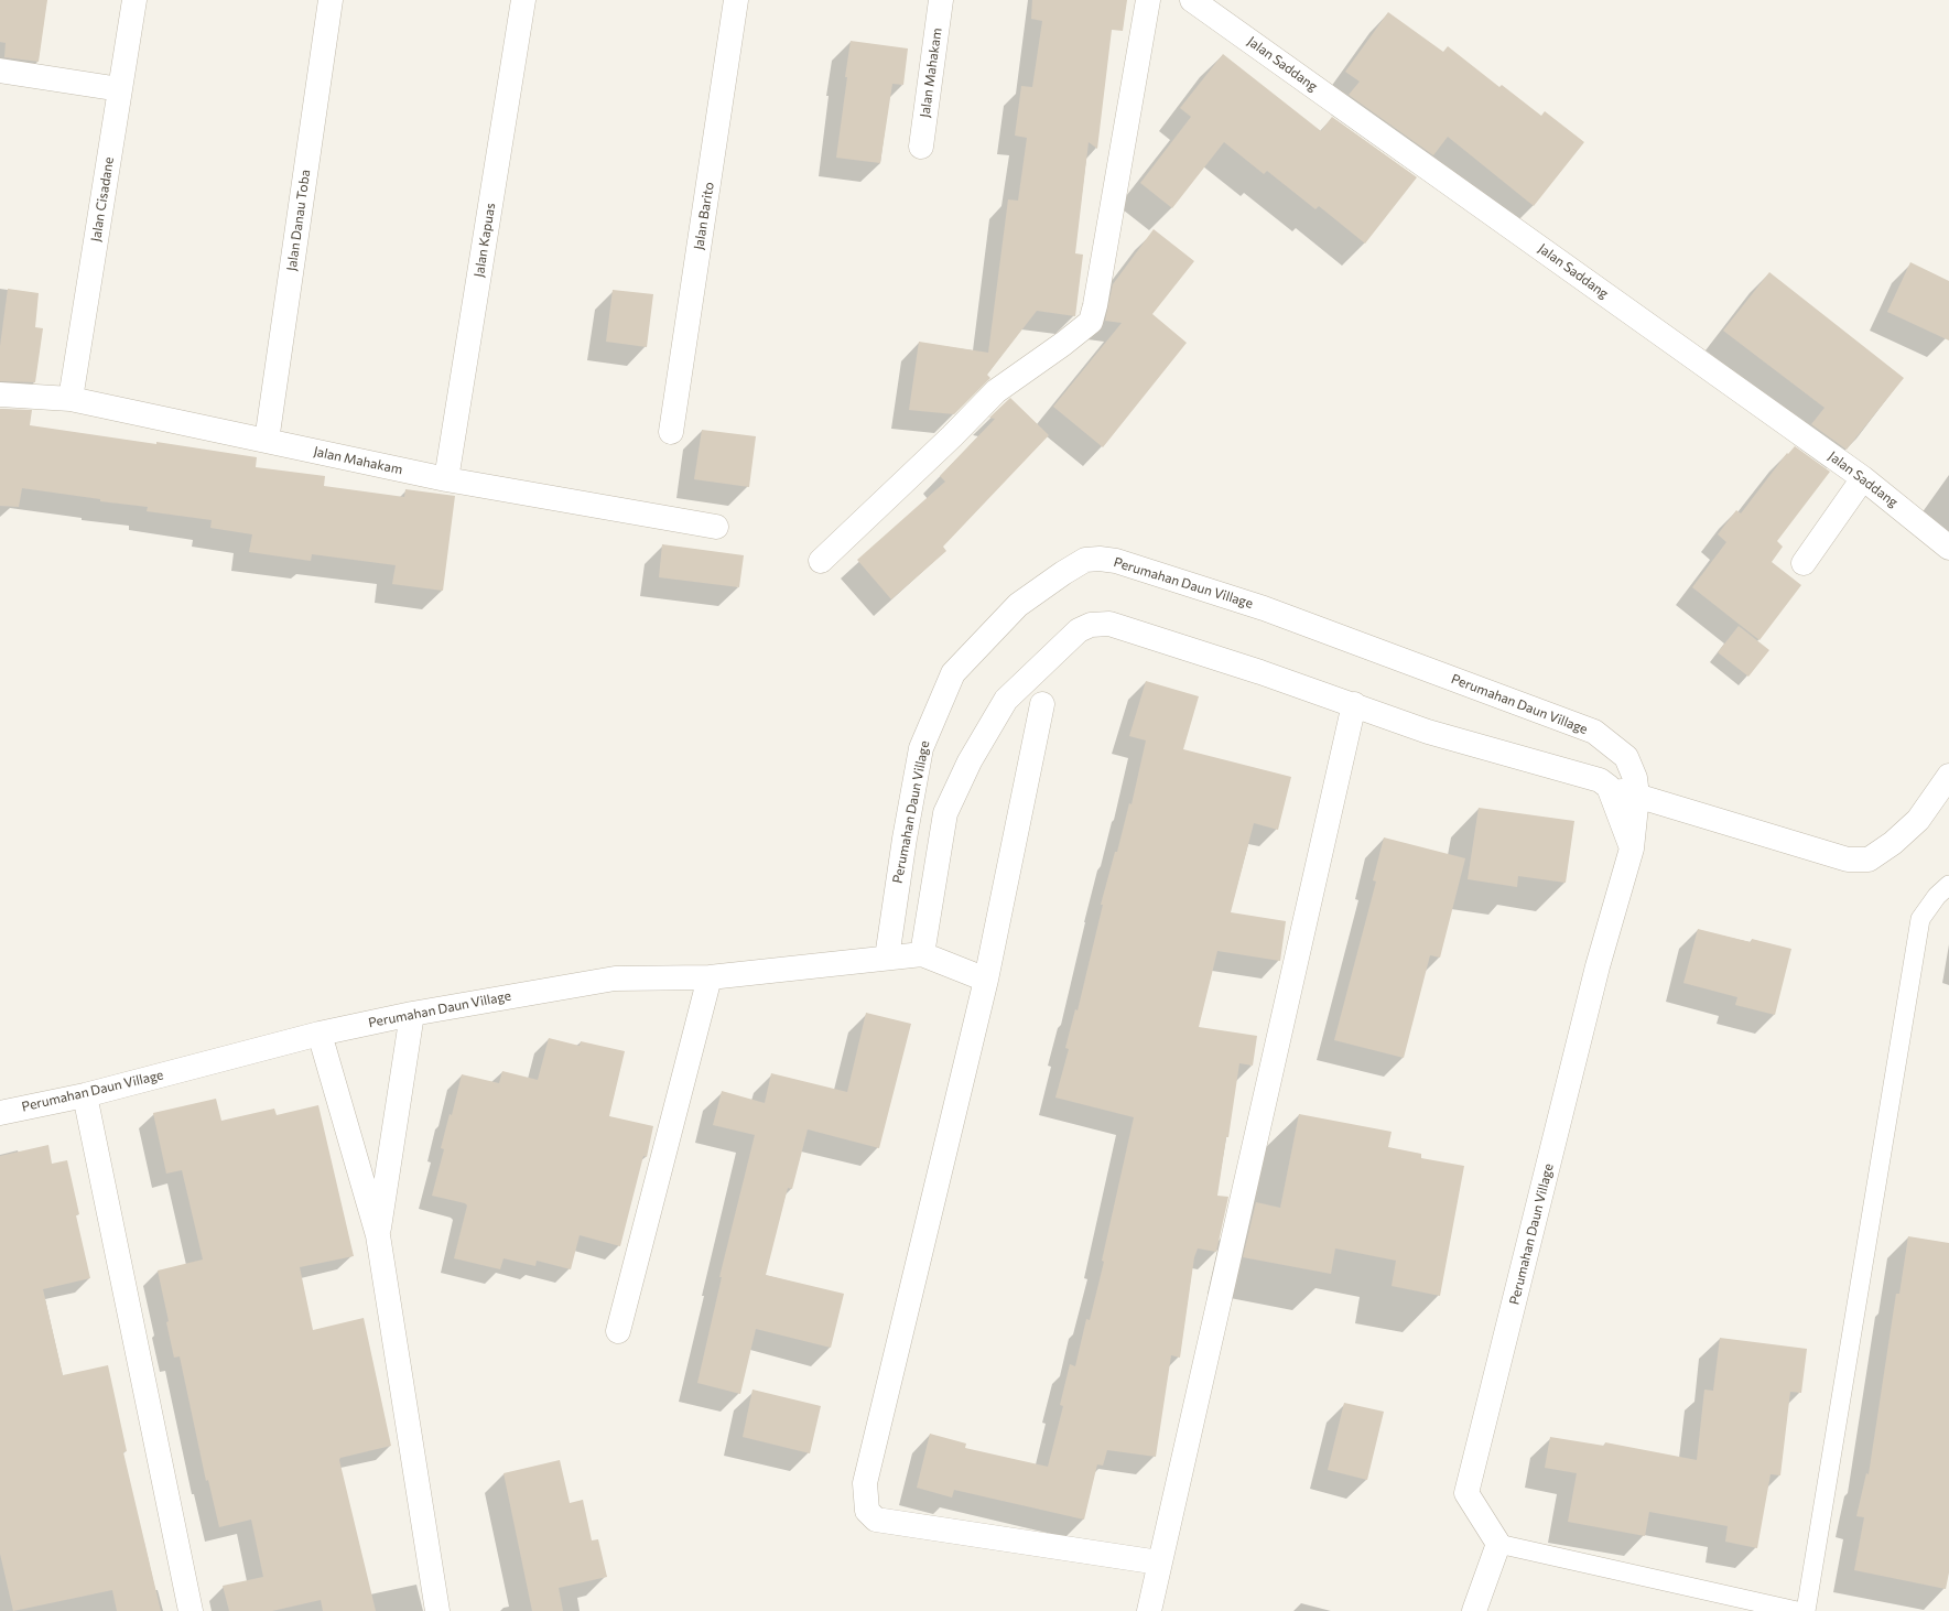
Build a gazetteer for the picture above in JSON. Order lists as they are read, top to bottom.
{
  "streets": {
    "street": [
      "Jalan Saddang",
      "Jalan Mahakam",
      "Jalan Cisadane",
      "Jalan Barito",
      "Jalan Danau Toba",
      "Jalan Kapuas",
      "Perumahan Daun Village"
    ]
  },
  "crossings": [
    ["Jalan Mahakam", "Jalan Cisadane"],
    ["Jalan Mahakam", "Jalan Danau Toba"],
    ["Jalan Mahakam", "Jalan Kapuas"]
  ]
}
